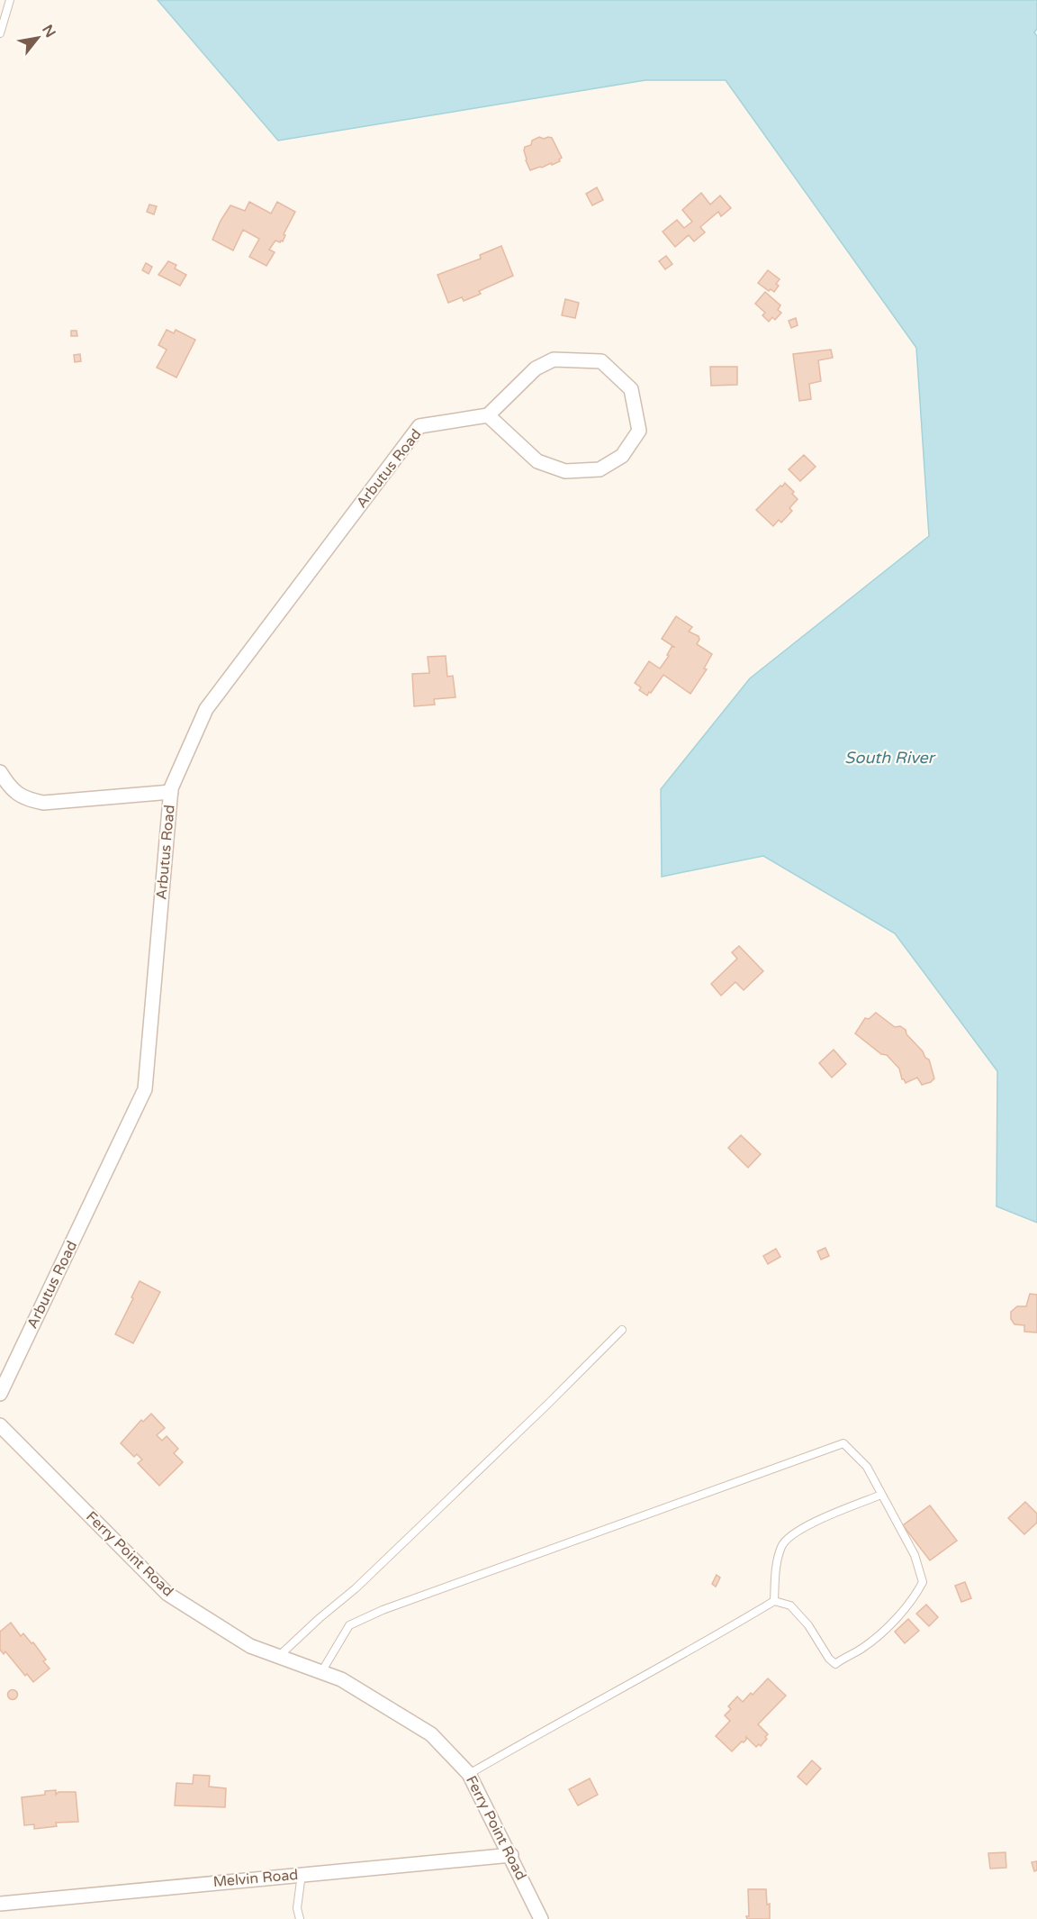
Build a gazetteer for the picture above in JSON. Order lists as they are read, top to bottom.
{
  "streets": {
    "street": ["Arbutus Road", "Ferry Point Road", "Melvin Road"]
  },
  "crossings": [
    ["Ferry Point Road", "Melvin Road"]
  ],
  "water": ["South River"],
  "north": "top right"
}
